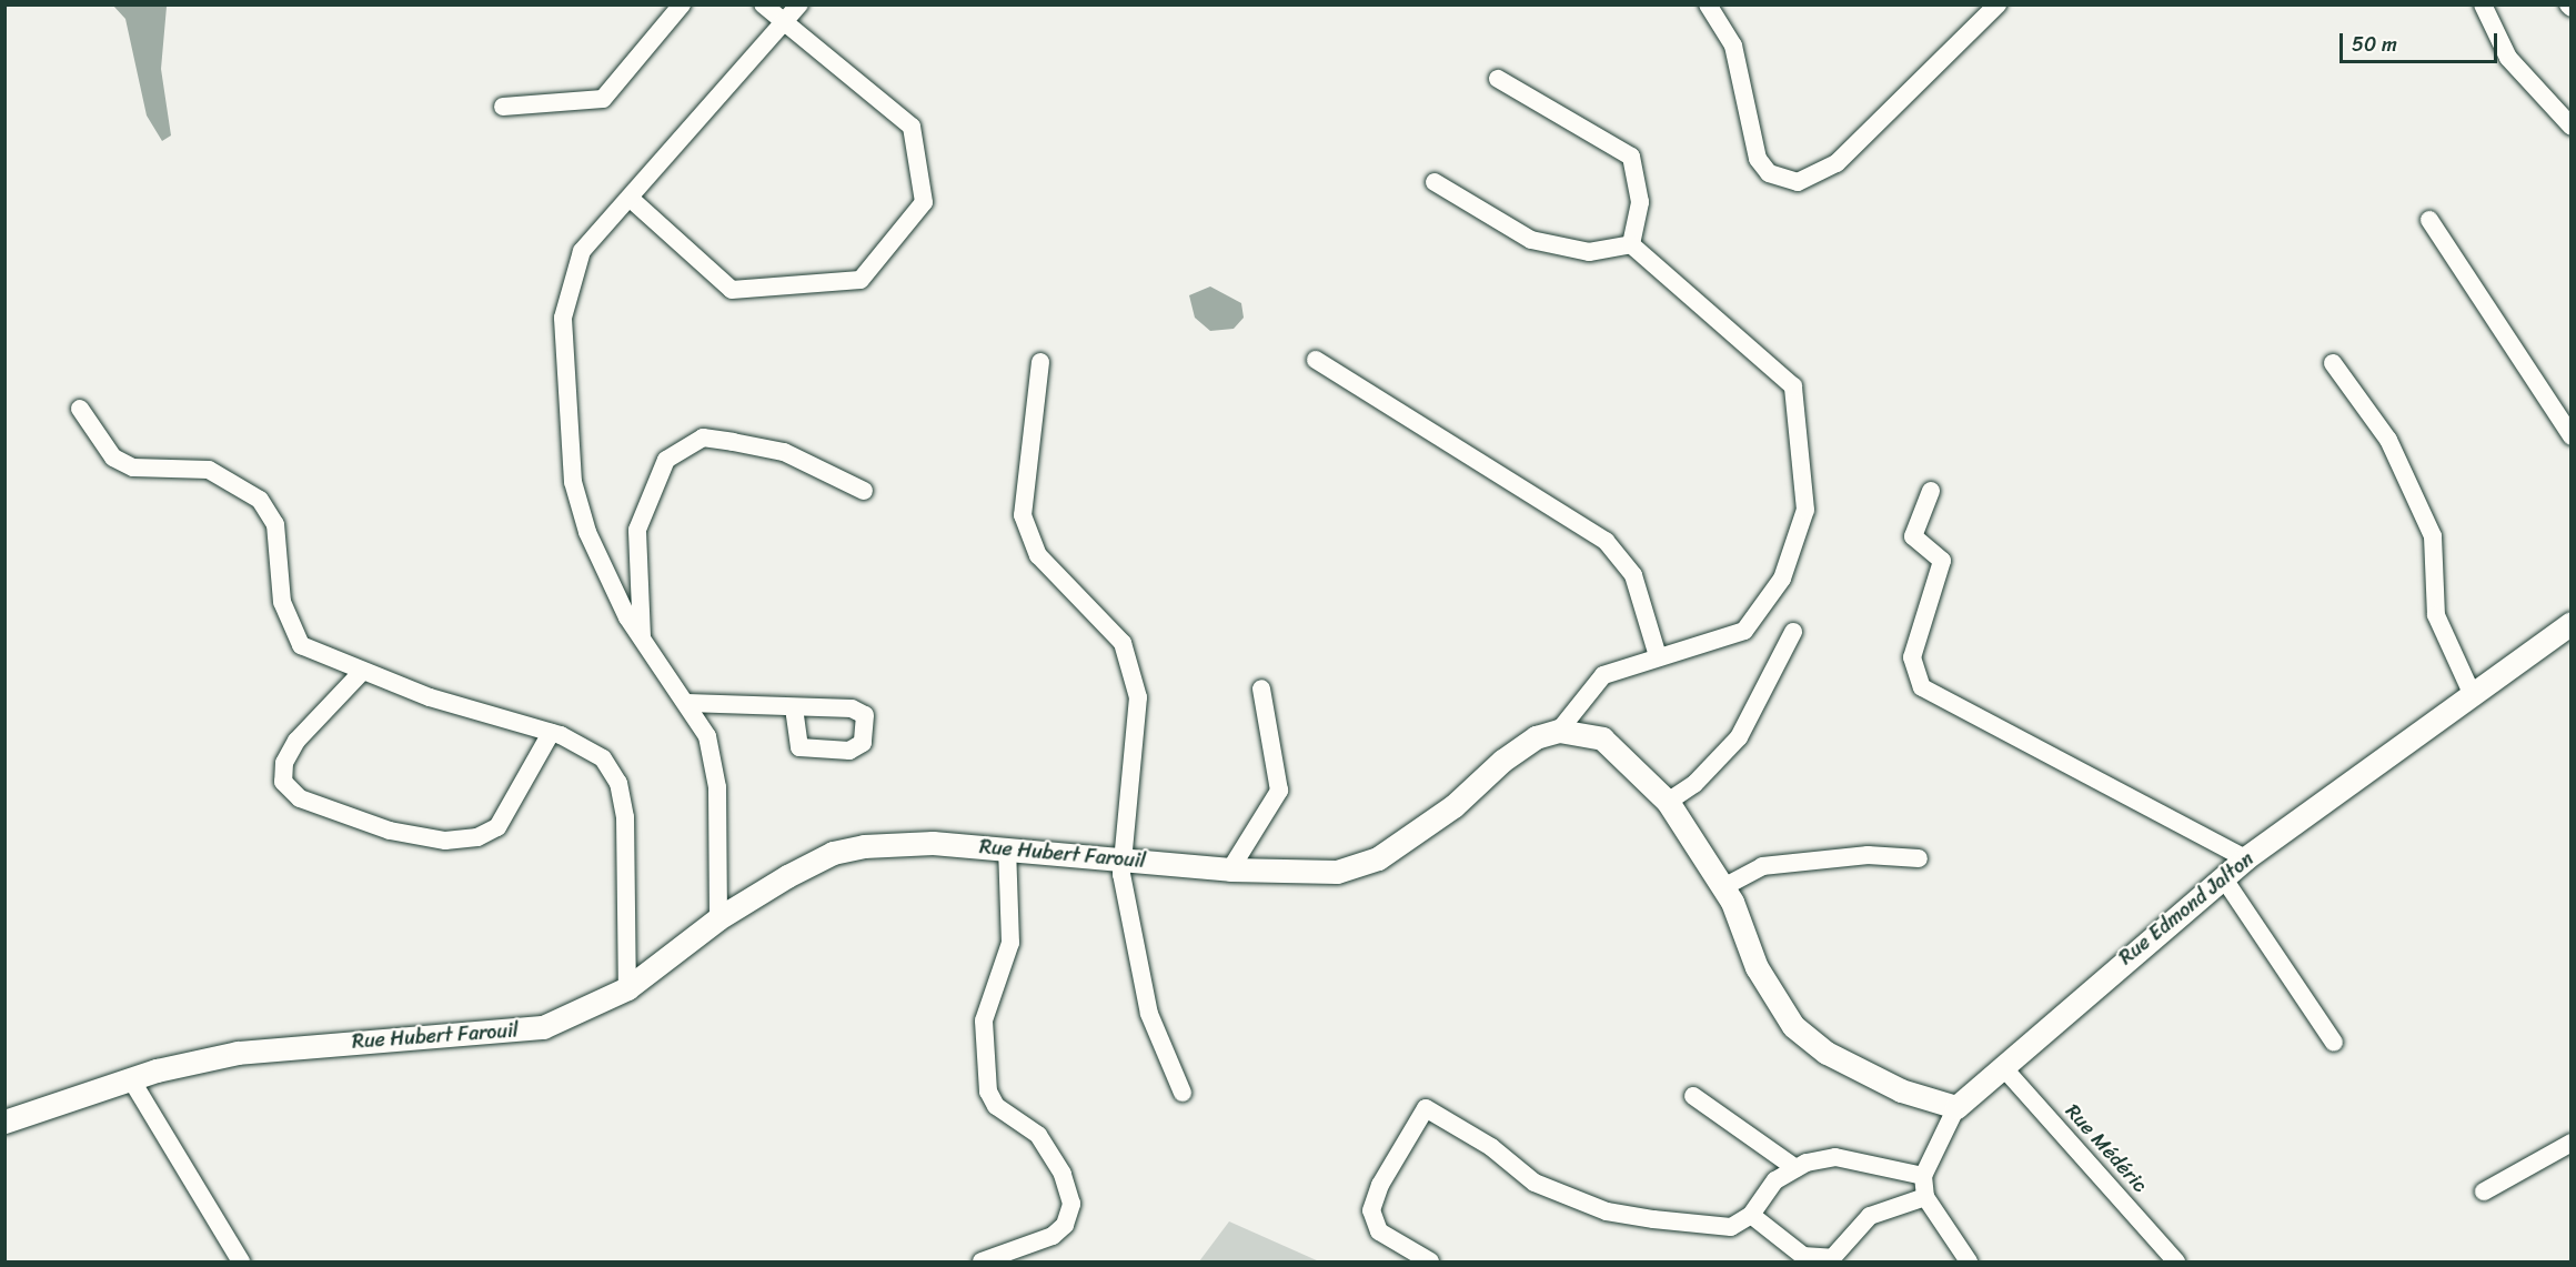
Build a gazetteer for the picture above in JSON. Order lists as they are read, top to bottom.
{
  "streets": {
    "street": ["Rue Hubert Farouil", "Rue Edmond Jalton", "Rue Médéric"]
  },
  "crossings": [
    ["Rue Edmond Jalton", "Rue Médéric"]
  ],
  "scale_bar": "50 m"
}
